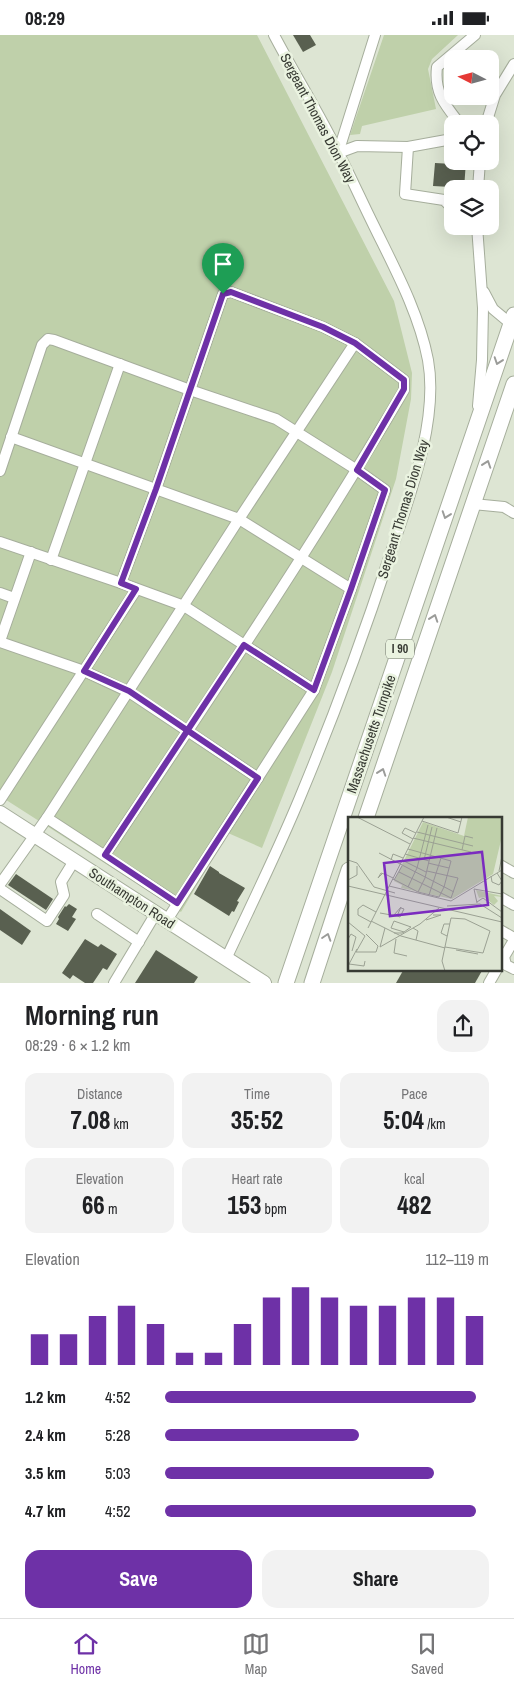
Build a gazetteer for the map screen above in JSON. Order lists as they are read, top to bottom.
{
  "streets": {
    "highway": ["I 90", "Massachusetts Turnpike"],
    "main road": ["Southampton Road"],
    "street": ["Sergeant Thomas Dion Way"]
  },
  "crossings": [
    ["Sergeant Thomas Dion Way", "Southampton Road"]
  ],
  "north": "left",
  "page": {
    "status": "08:29",
    "heading": ["Morning run", "08:29 · 6 × 1.2 km"],
    "stats": [
      ["Distance", "7.08 km"],
      ["Time", "35:52"],
      ["Pace", "5:04 /km"],
      ["Elevation", "66 m"],
      ["Heart rate", "153 bpm"],
      ["kcal", "482"]
    ],
    "chart": ["Elevation", "112–119 m"],
    "list": [
      {
        "name": "1.2 km",
        "note": "4:52"
      },
      {
        "name": "2.4 km",
        "note": "5:28"
      },
      {
        "name": "3.5 km",
        "note": "5:03"
      },
      {
        "name": "4.7 km",
        "note": "4:52"
      }
    ],
    "buttons": ["Save", "Share"],
    "tabs": ["Home", "Map", "Saved"]
  }
}
